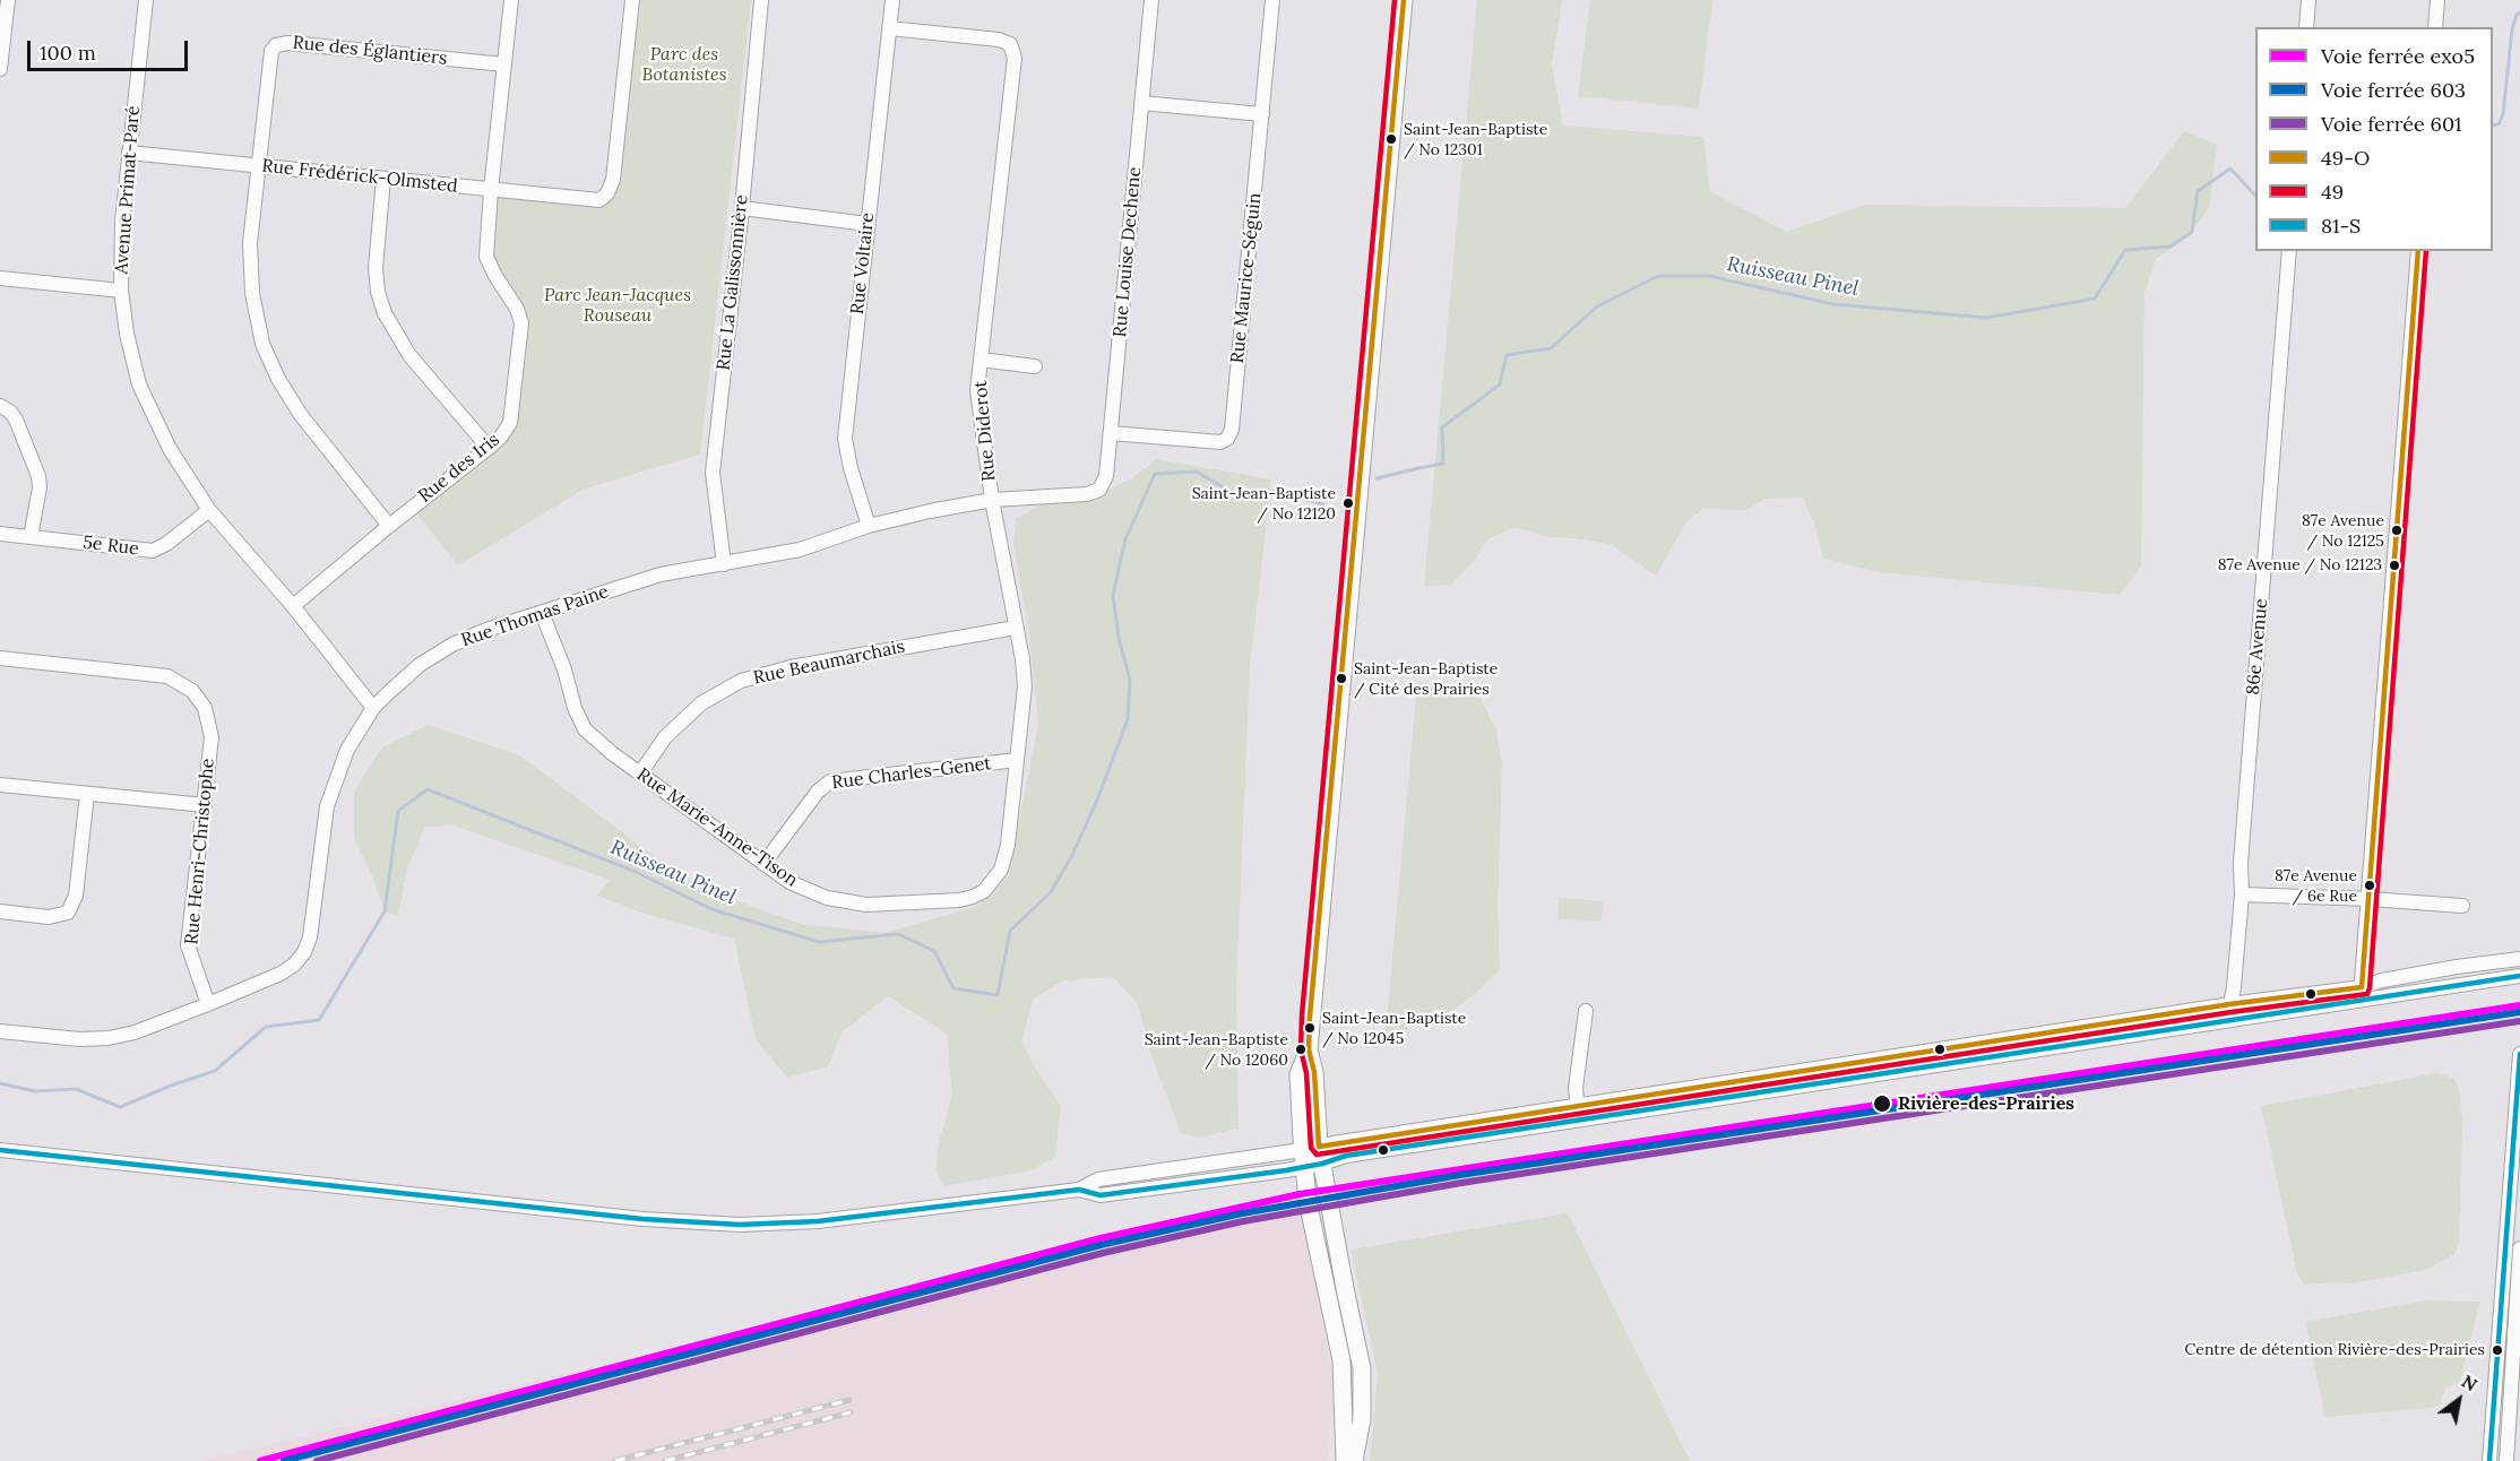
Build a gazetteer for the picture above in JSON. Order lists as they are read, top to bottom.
{
  "streets": {
    "street": [
      "Rue des Églantiers",
      "Rue Frédérick-Olmsted",
      "Avenue Primat-Paré",
      "Rue Louise Dechene",
      "Rue Voltaire",
      "Rue Maurice-Séguin",
      "Rue La Galissonnière",
      "Rue Diderot",
      "Rue des Iris",
      "5e Rue",
      "Rue Thomas Paine",
      "86e Avenue",
      "Rue Beaumarchais",
      "Rue Charles-Genet",
      "Rue Marie-Anne-Tison",
      "Rue Henri-Christophe"
    ]
  },
  "crossings": [
    ["Rue des Églantiers", "Rue Frédérick-Olmsted"],
    ["Rue des Églantiers", "Rue des Iris"],
    ["Rue Frédérick-Olmsted", "Avenue Primat-Paré"],
    ["Rue Frédérick-Olmsted", "Rue des Iris"],
    ["Avenue Primat-Paré", "Rue des Iris"],
    ["Avenue Primat-Paré", "5e Rue"],
    ["Avenue Primat-Paré", "Rue Thomas Paine"],
    ["Rue Louise Dechene", "Rue Maurice-Séguin"],
    ["Rue Louise Dechene", "Rue Thomas Paine"],
    ["Rue Voltaire", "Rue Diderot"],
    ["Rue Voltaire", "Rue Thomas Paine"],
    ["Rue La Galissonnière", "Rue Thomas Paine"],
    ["Rue Diderot", "Rue Thomas Paine"],
    ["Rue Diderot", "Rue Beaumarchais"],
    ["Rue Diderot", "Rue Charles-Genet"],
    ["Rue Diderot", "Rue Marie-Anne-Tison"],
    ["Rue Thomas Paine", "Rue Marie-Anne-Tison"],
    ["Rue Thomas Paine", "Rue Henri-Christophe"],
    ["Rue Beaumarchais", "Rue Marie-Anne-Tison"],
    ["Rue Charles-Genet", "Rue Marie-Anne-Tison"]
  ],
  "water": ["Ruisseau Pinel"],
  "parks": ["Parc des Botanistes", "Parc Jean-Jacques Rouseau"],
  "places": [
    "Saint-Jean-Baptiste / No 12301",
    "Saint-Jean-Baptiste / No 12120",
    "87e Avenue / No 12125",
    "87e Avenue / No 12123",
    "Saint-Jean-Baptiste / Cité des Prairies",
    "87e Avenue / 6e Rue",
    "Saint-Jean-Baptiste / No 12045",
    "Saint-Jean-Baptiste / No 12060",
    "Rivière-des-Prairies",
    "Centre de détention Rivière-des-Prairies"
  ],
  "lines": [
    "transit line 49-O",
    "transit line 49",
    "transit line 81-S",
    "rail line exo5",
    "rail line 603",
    "rail line 601"
  ],
  "legend": [
    "Voie ferrée exo5",
    "Voie ferrée 603",
    "Voie ferrée 601",
    "49-O",
    "49",
    "81-S"
  ],
  "scale_bar": "100 m",
  "north": "top right"
}
